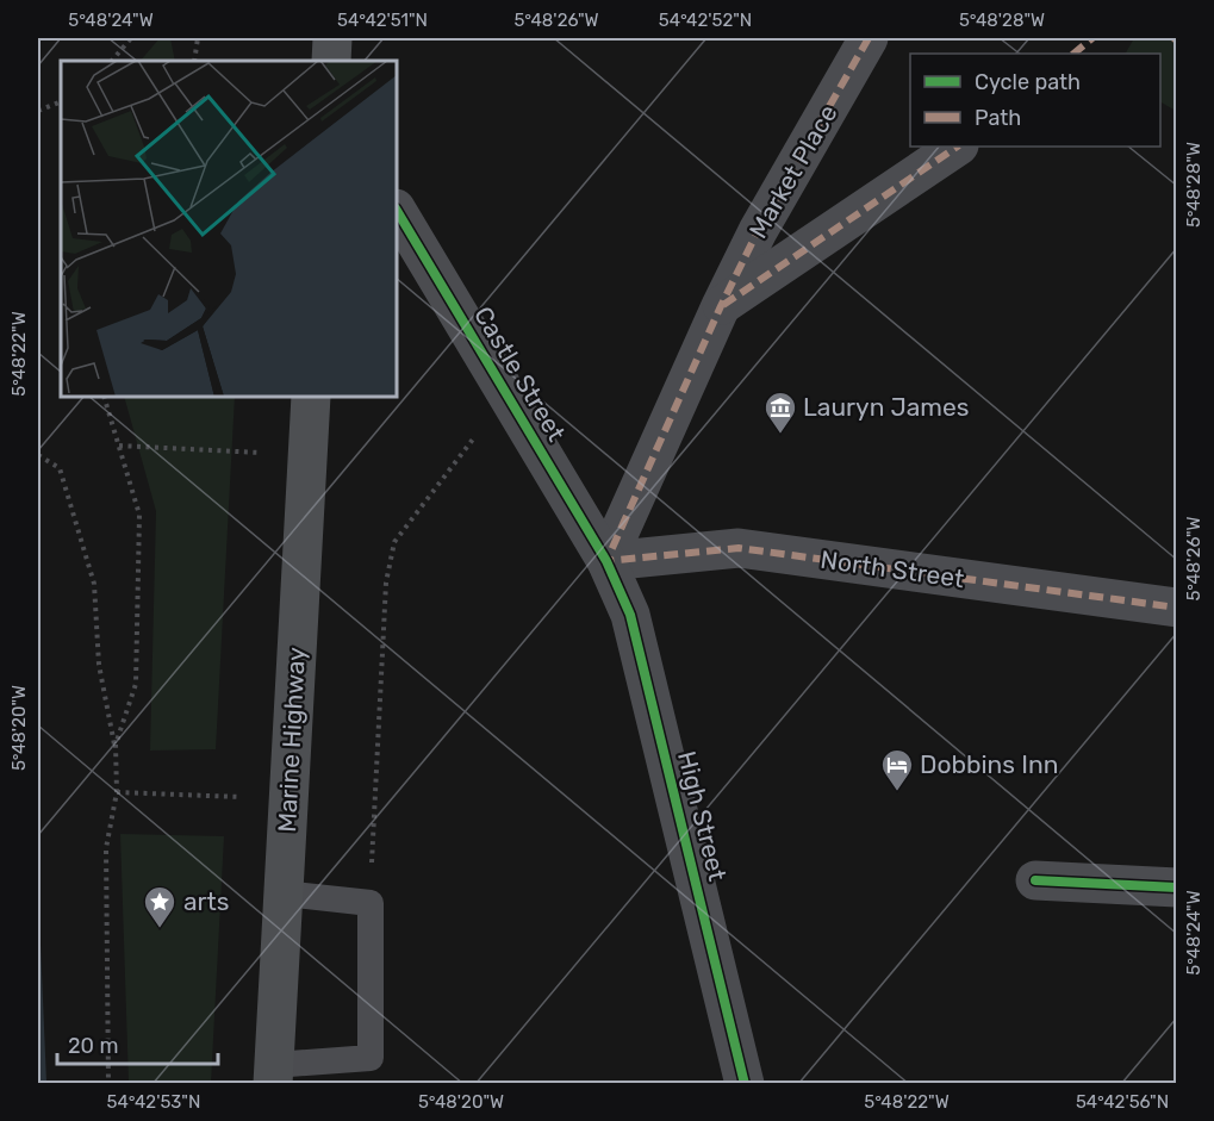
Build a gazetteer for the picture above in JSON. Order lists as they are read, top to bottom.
{
  "streets": {
    "main road": ["Marine Highway"],
    "street": [
      "Market Place",
      "Castle Street",
      "North Street",
      "High Street"
    ]
  },
  "crossings": [
    ["Market Place", "Castle Street"],
    ["Market Place", "North Street"],
    ["Market Place", "High Street"],
    ["Castle Street", "North Street"],
    ["Castle Street", "High Street"],
    ["North Street", "High Street"]
  ],
  "places": {
    "museum": ["Lauryn James"],
    "hotel": ["Dobbins Inn"],
    "place": ["arts"]
  },
  "legend": ["Cycle path", "Path"],
  "scale_bar": "20 m",
  "coordinates": [
    "5°48'24\"W",
    "54°42'51\"N",
    "5°48'26\"W",
    "54°42'52\"N",
    "5°48'28\"W",
    "5°48'22\"W",
    "5°48'20\"W",
    "54°42'53\"N",
    "54°42'56\"N"
  ]
}
